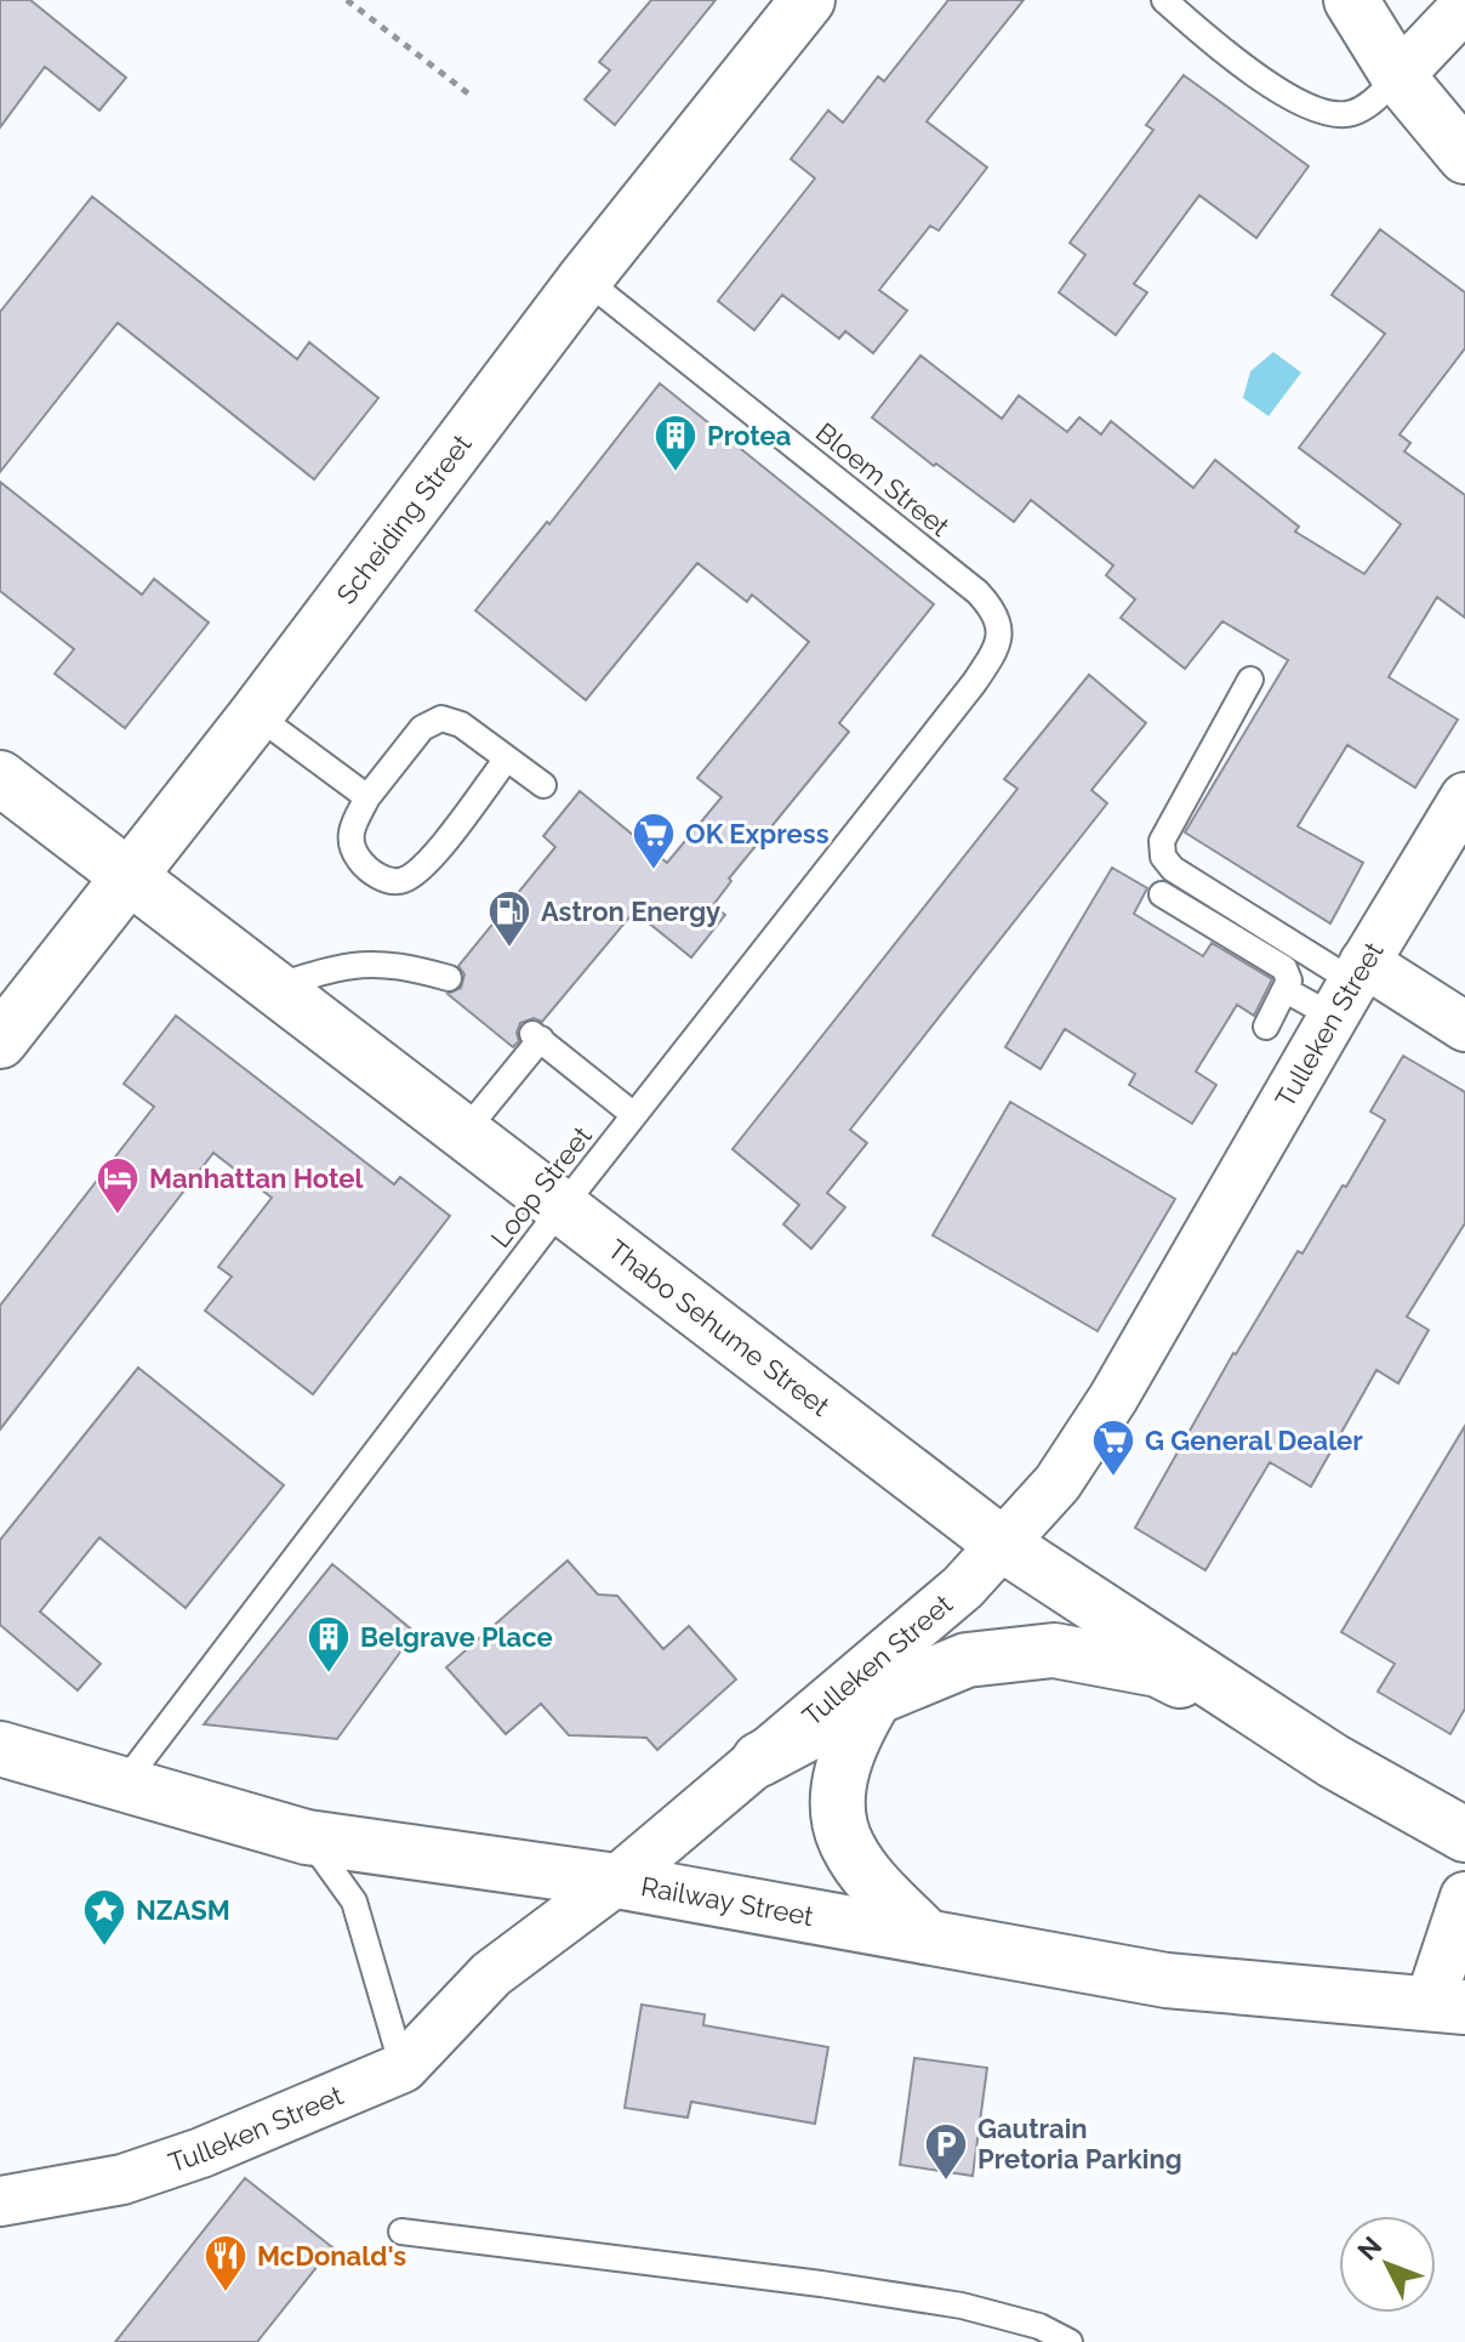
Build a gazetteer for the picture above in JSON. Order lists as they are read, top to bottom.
{
  "streets": {
    "main road": ["Scheiding Street", "Thabo Sehume Street", "Railway Street"],
    "street": ["Tulleken Street"],
    "lane": ["Bloem Street", "Loop Street"]
  },
  "crossings": [
    ["Bloem Street", "Scheiding Street"],
    ["Bloem Street", "Loop Street"],
    ["Scheiding Street", "Thabo Sehume Street"],
    ["Tulleken Street", "Thabo Sehume Street"],
    ["Tulleken Street", "Railway Street"],
    ["Loop Street", "Thabo Sehume Street"],
    ["Loop Street", "Railway Street"]
  ],
  "places": {
    "building": ["Protea", "Belgrave Place"],
    "supermarket": ["OK Express", "G General Dealer"],
    "fuel station": ["Astron Energy"],
    "hotel": ["Manhattan Hotel"],
    "place": ["NZASM"],
    "parking": ["Gautrain Pretoria Parking"],
    "restaurant": ["McDonald's"]
  },
  "north": "top left"
}
